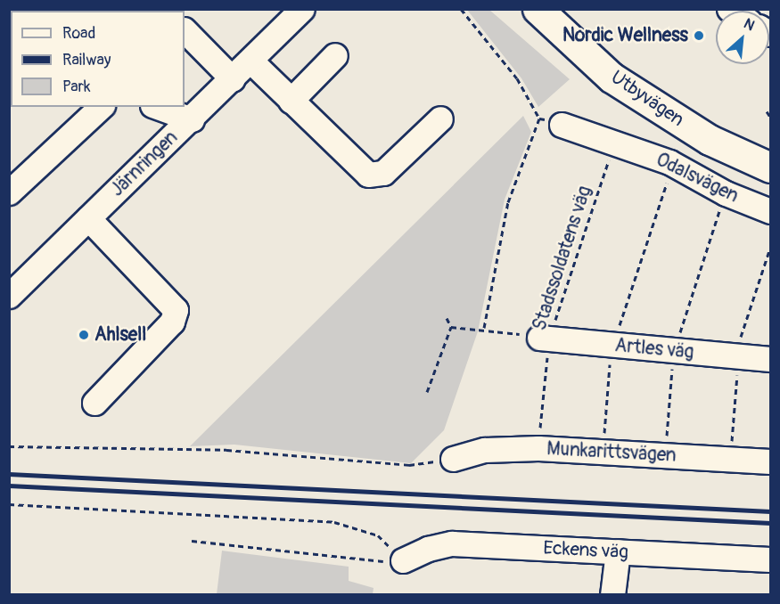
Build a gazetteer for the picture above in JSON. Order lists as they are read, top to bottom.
{
  "streets": {
    "main road": ["Utbyvägen"],
    "street": [
      "Järnringen",
      "Odalsvägen",
      "Artles väg",
      "Munkarittsvägen",
      "Eckens väg"
    ],
    "path": ["Stadssoldatens väg"]
  },
  "crossings": [
    ["Odalsvägen", "Stadssoldatens väg"],
    ["Stadssoldatens väg", "Artles väg"],
    ["Stadssoldatens väg", "Munkarittsvägen"]
  ],
  "places": ["Nordic Wellness", "Ahlsell"],
  "legend": ["Road", "Railway", "Park"],
  "north": "top right"
}
